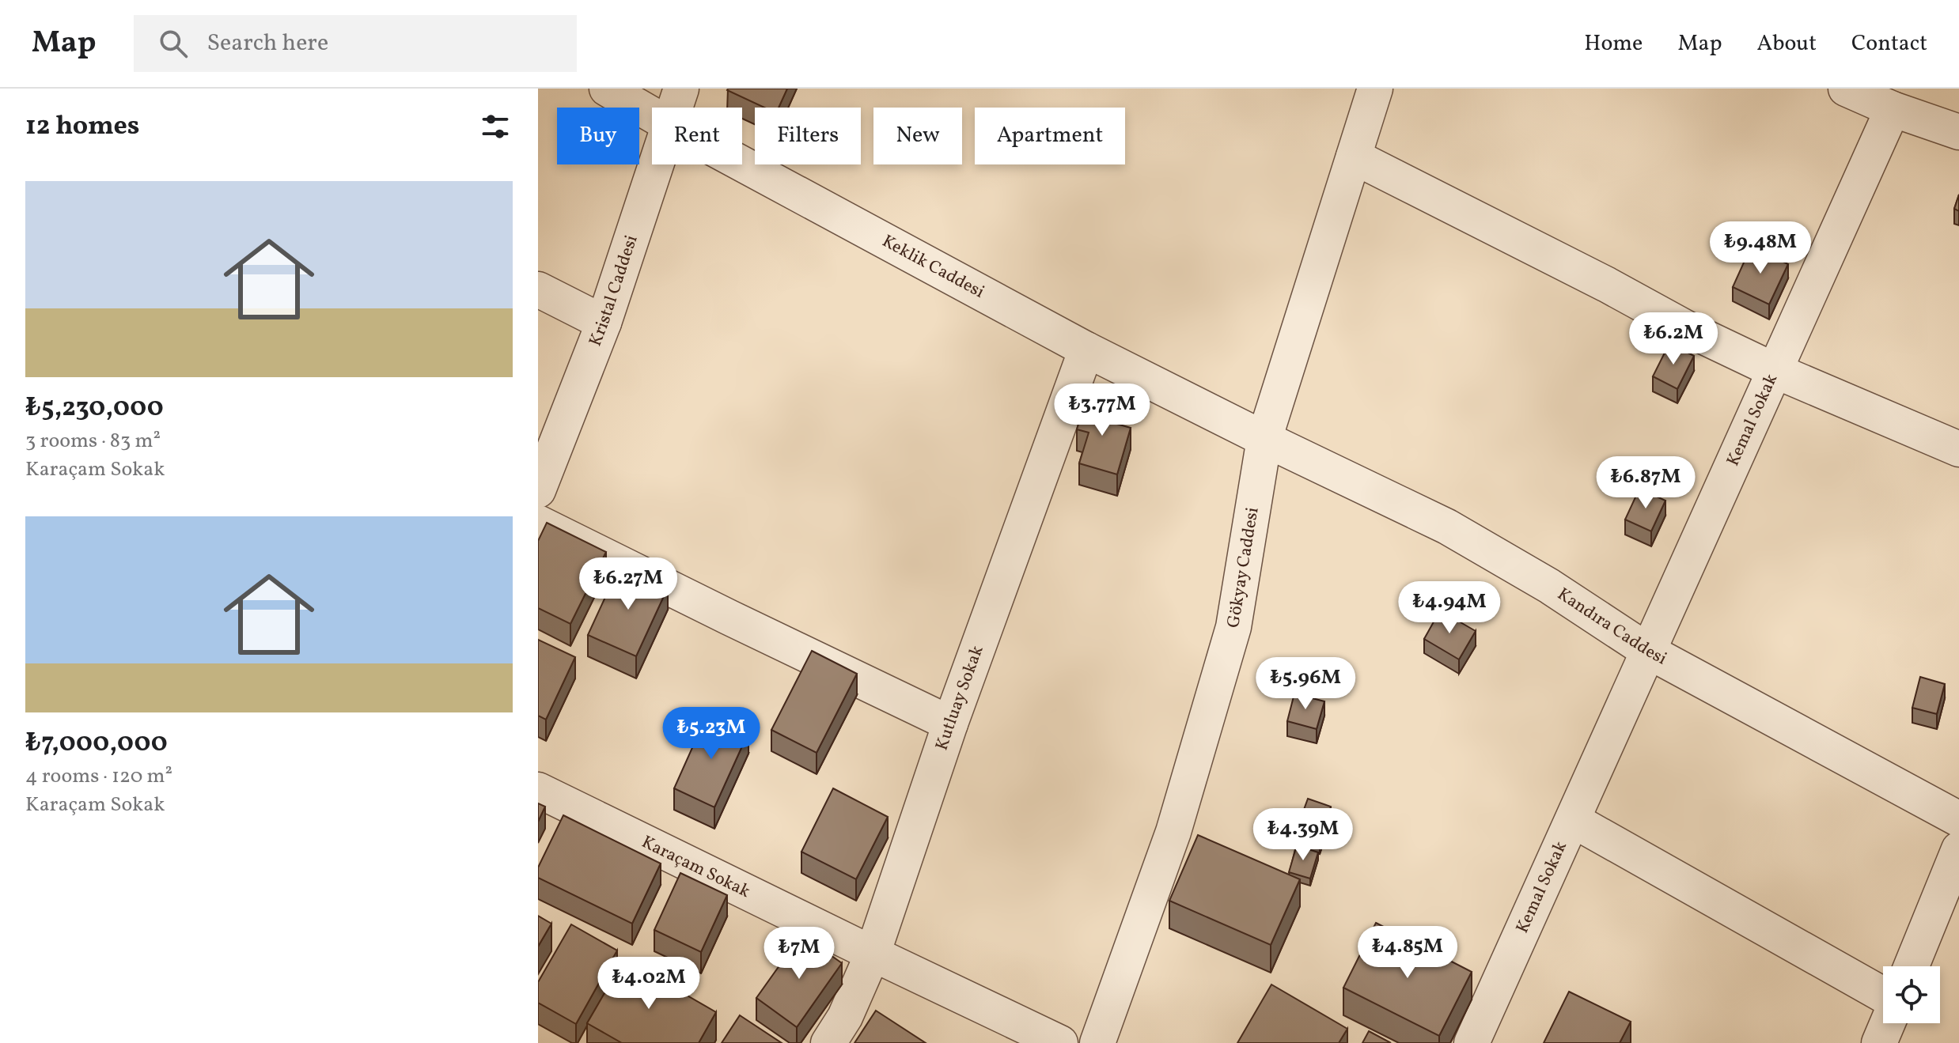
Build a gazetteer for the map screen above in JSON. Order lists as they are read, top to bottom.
{
  "streets": {
    "street": [
      "Keklik Caddesi",
      "Kristal Caddesi",
      "Kemal Sokak",
      "Gökyay Caddesi",
      "Kandıra Caddesi",
      "Kutluay Sokak",
      "Karaçam Sokak"
    ]
  },
  "crossings": [
    ["Keklik Caddesi", "Gökyay Caddesi"],
    ["Keklik Caddesi", "Kandıra Caddesi"],
    ["Keklik Caddesi", "Kutluay Sokak"],
    ["Kemal Sokak", "Kandıra Caddesi"],
    ["Gökyay Caddesi", "Kandıra Caddesi"],
    ["Kutluay Sokak", "Karaçam Sokak"]
  ],
  "page": {
    "header": "Map",
    "search": "Search here",
    "nav": [
      "Home",
      "Map",
      "About",
      "Contact"
    ],
    "heading": "12 homes",
    "chip": [
      "Buy",
      "Rent",
      "Filters",
      "New",
      "Apartment"
    ],
    "list": [
      {
        "name": "₺5,230,000",
        "note": "3 rooms · 83 m² · Karaçam Sokak"
      },
      {
        "name": "₺7,000,000",
        "note": "4 rooms · 120 m² · Karaçam Sokak"
      }
    ],
    "price": [
      "₺9.48M",
      "₺6.2M",
      "₺3.77M",
      "₺6.87M",
      "₺6.27M",
      "₺4.94M",
      "₺5.96M",
      "₺5.23M",
      "₺4.39M",
      "₺4.85M",
      "₺7M",
      "₺4.02M"
    ]
  }
}
